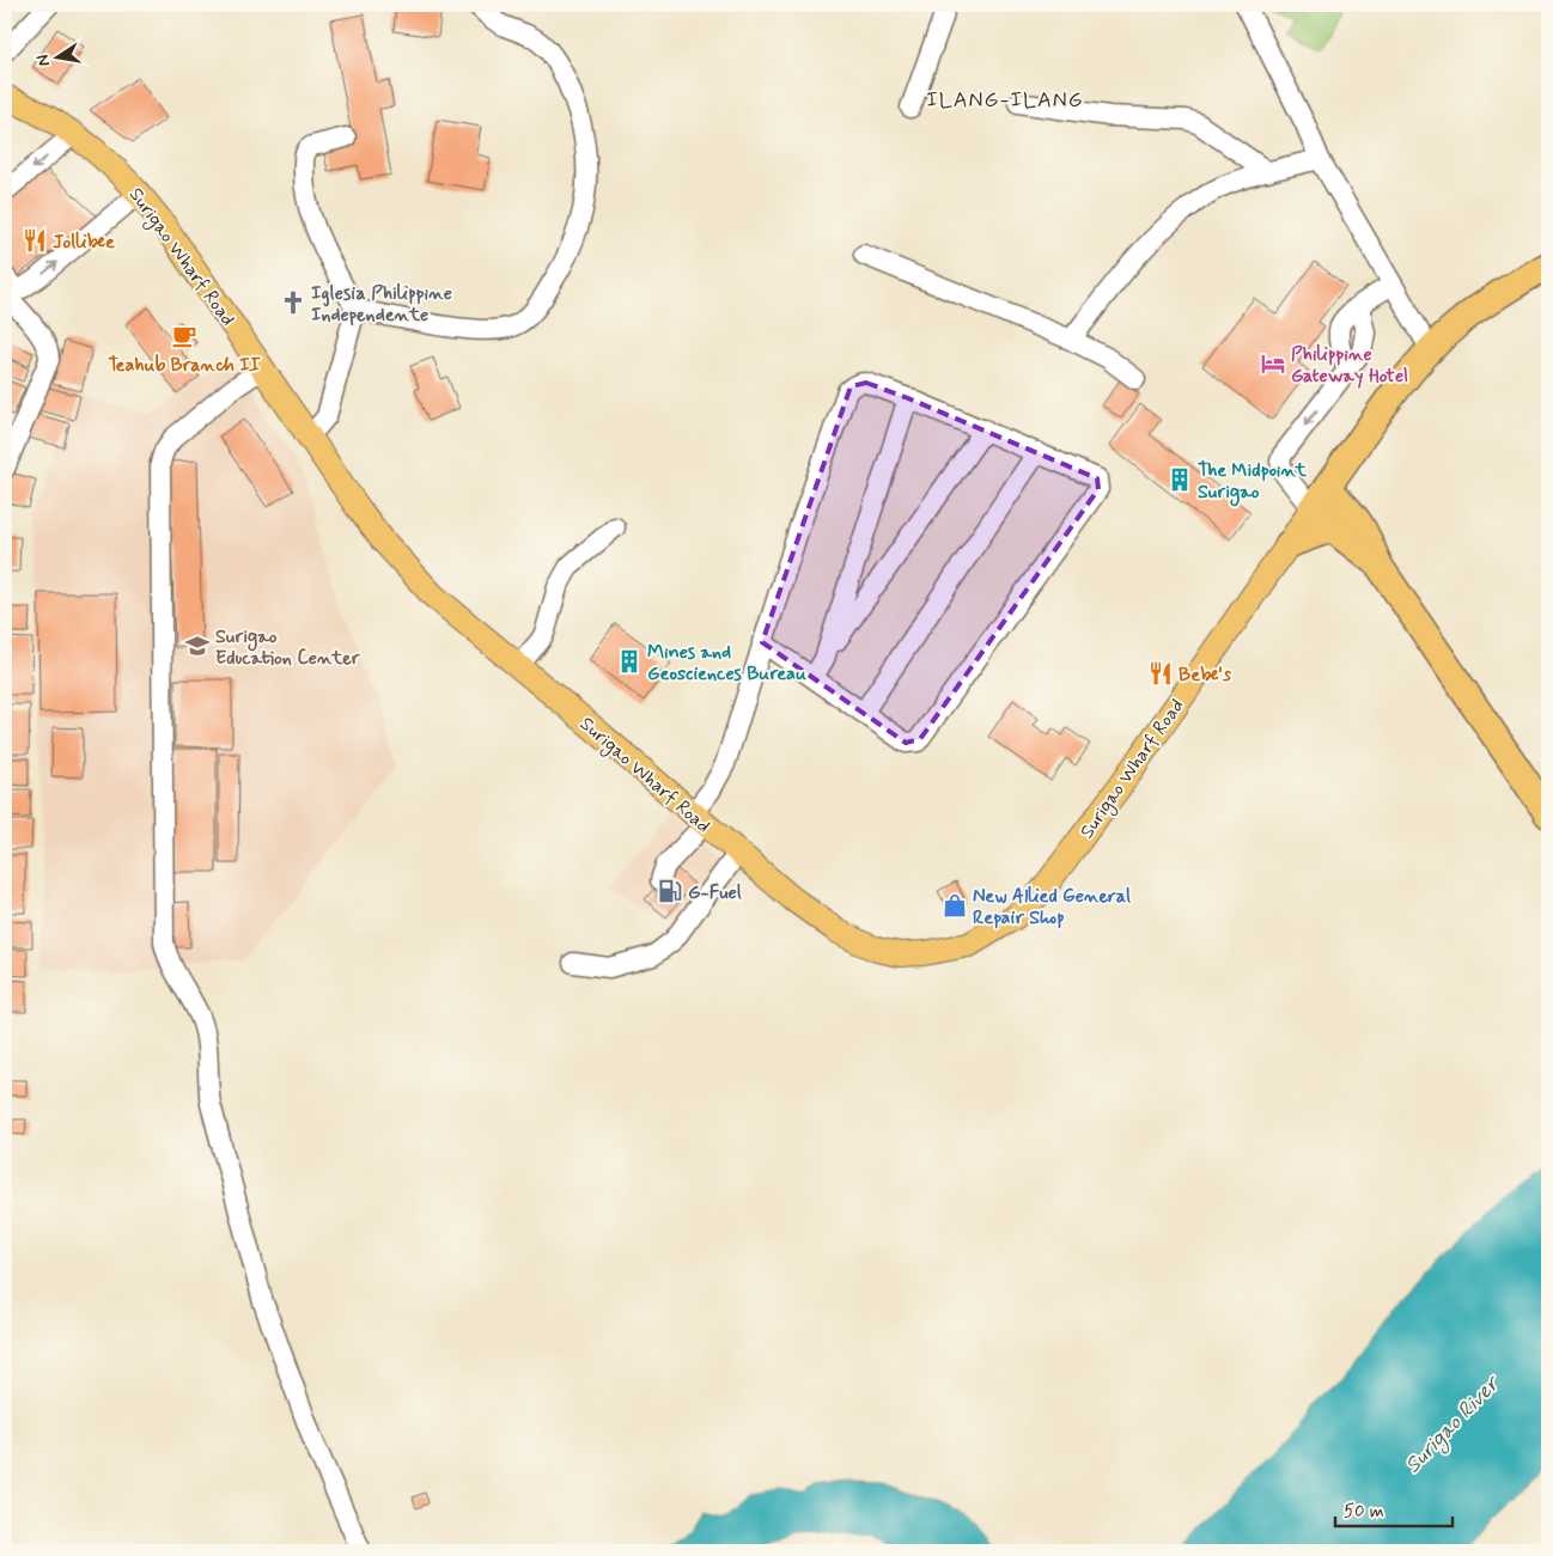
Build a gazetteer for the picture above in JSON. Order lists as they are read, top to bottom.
{
  "streets": {
    "main road": ["Surigao Wharf Road"]
  },
  "districts": ["ILANG-ILANG"],
  "water": ["Surigao River"],
  "places": {
    "restaurant": ["Jollibee", "Bebe's"],
    "church": ["Iglesia Philippine Independente"],
    "cafe": ["Teahub Branch II"],
    "hotel": ["Philippine Gateway Hotel"],
    "building": ["The Midpoint Surigao", "Mines and Geosciences Bureau"],
    "school or university": ["Surigao Education Center"],
    "fuel station": ["G-Fuel"],
    "shop": ["New Allied General Repair Shop"]
  },
  "scale_bar": "50 m",
  "north": "left"
}
